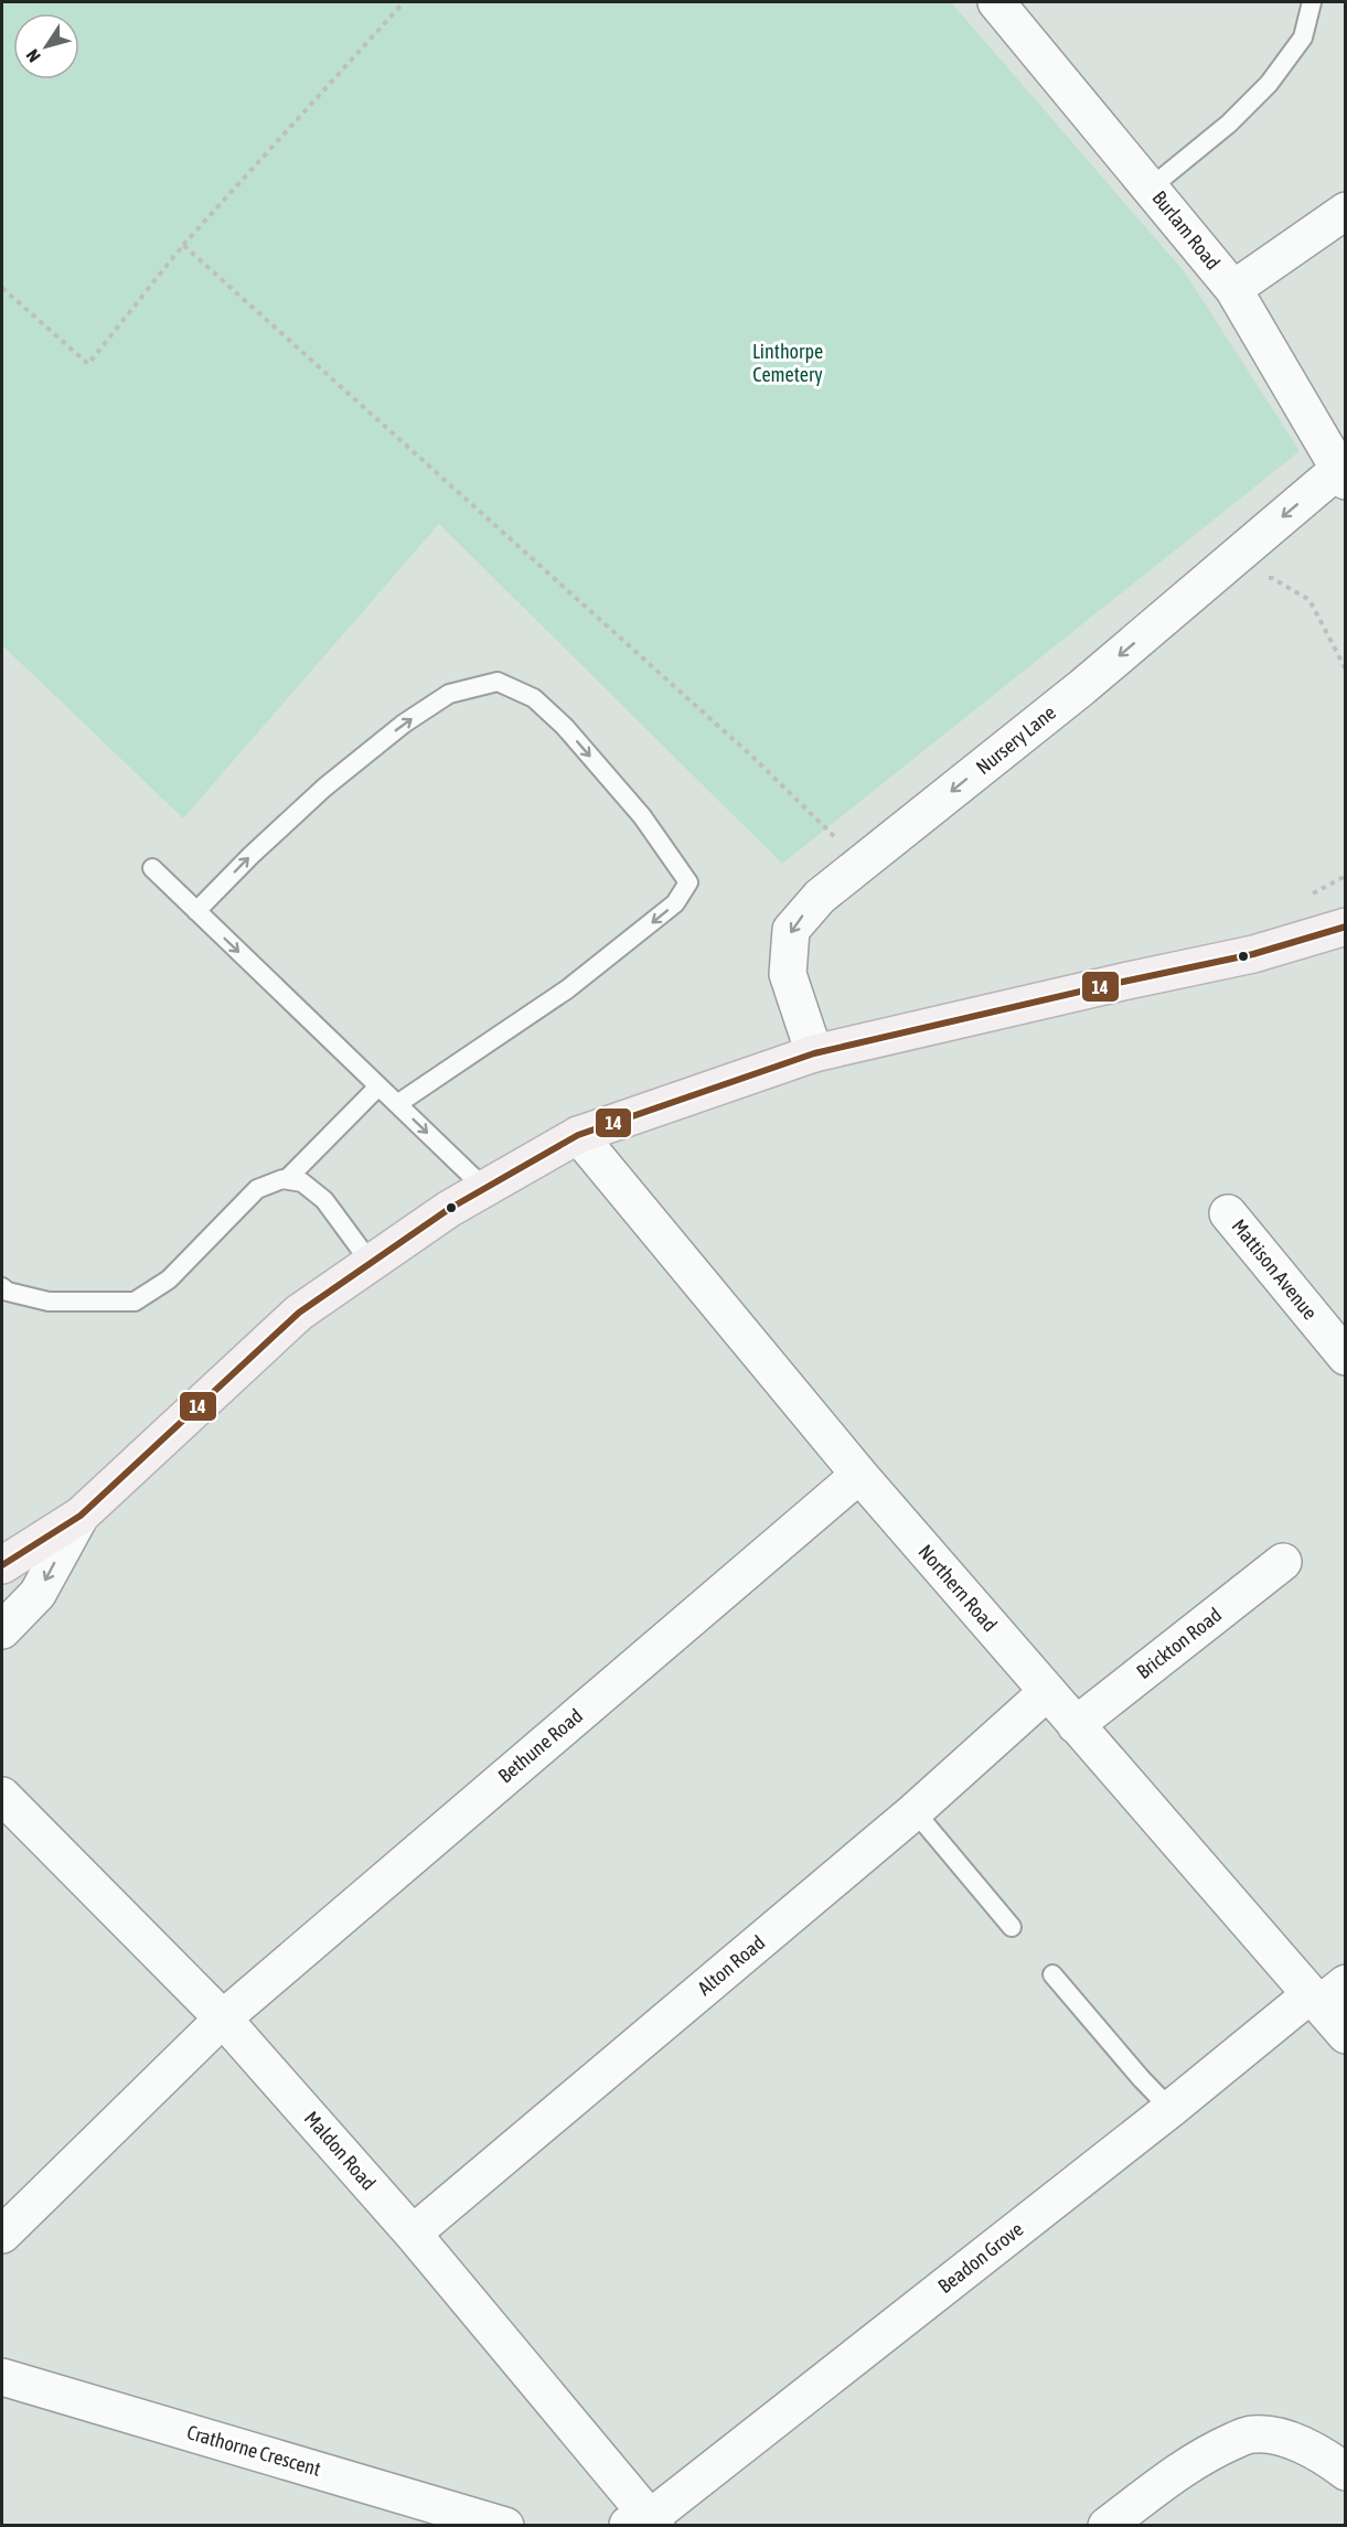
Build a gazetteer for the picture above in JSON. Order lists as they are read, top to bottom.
{
  "streets": {
    "street": [
      "Burlam Road",
      "Nursery Lane",
      "Mattison Avenue",
      "Northern Road",
      "Brickton Road",
      "Bethune Road",
      "Alton Road",
      "Maldon Road",
      "Beadon Grove",
      "Crathorne Crescent"
    ]
  },
  "crossings": [
    ["Burlam Road", "Nursery Lane"],
    ["Northern Road", "Brickton Road"],
    ["Northern Road", "Bethune Road"],
    ["Northern Road", "Alton Road"],
    ["Northern Road", "Beadon Grove"],
    ["Bethune Road", "Maldon Road"],
    ["Alton Road", "Maldon Road"],
    ["Maldon Road", "Beadon Grove"]
  ],
  "one_way": ["Nursery Lane"],
  "parks": ["Linthorpe Cemetery"],
  "lines": ["transit line 14"],
  "north": "bottom left"
}
